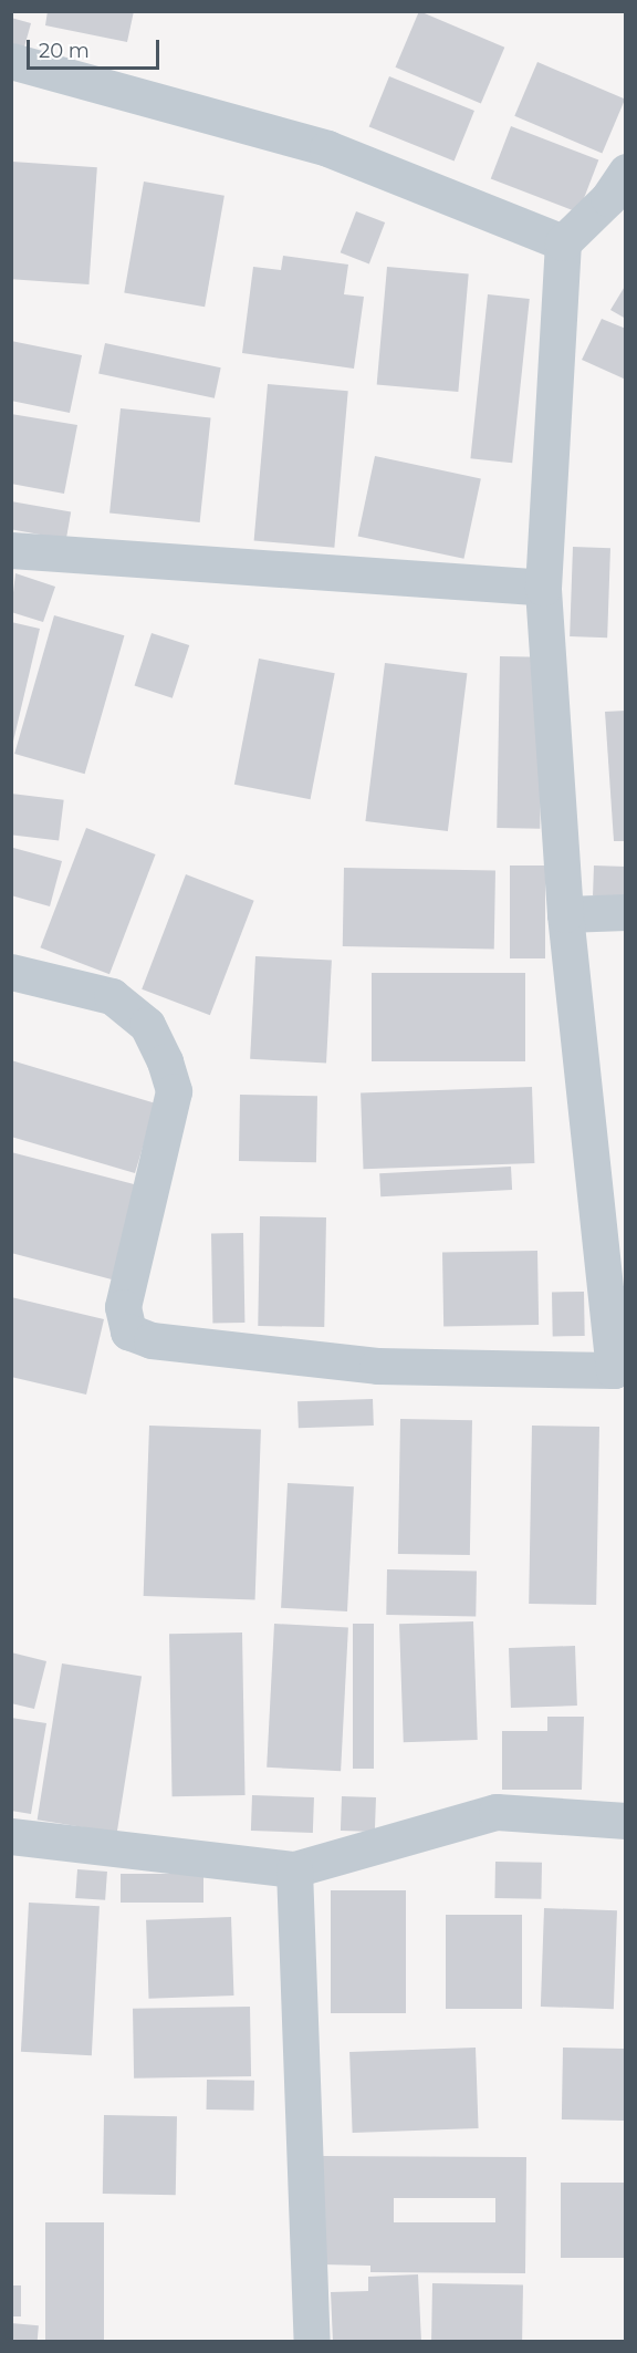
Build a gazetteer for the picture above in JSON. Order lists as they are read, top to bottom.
{
  "scale_bar": "20 m"
}
